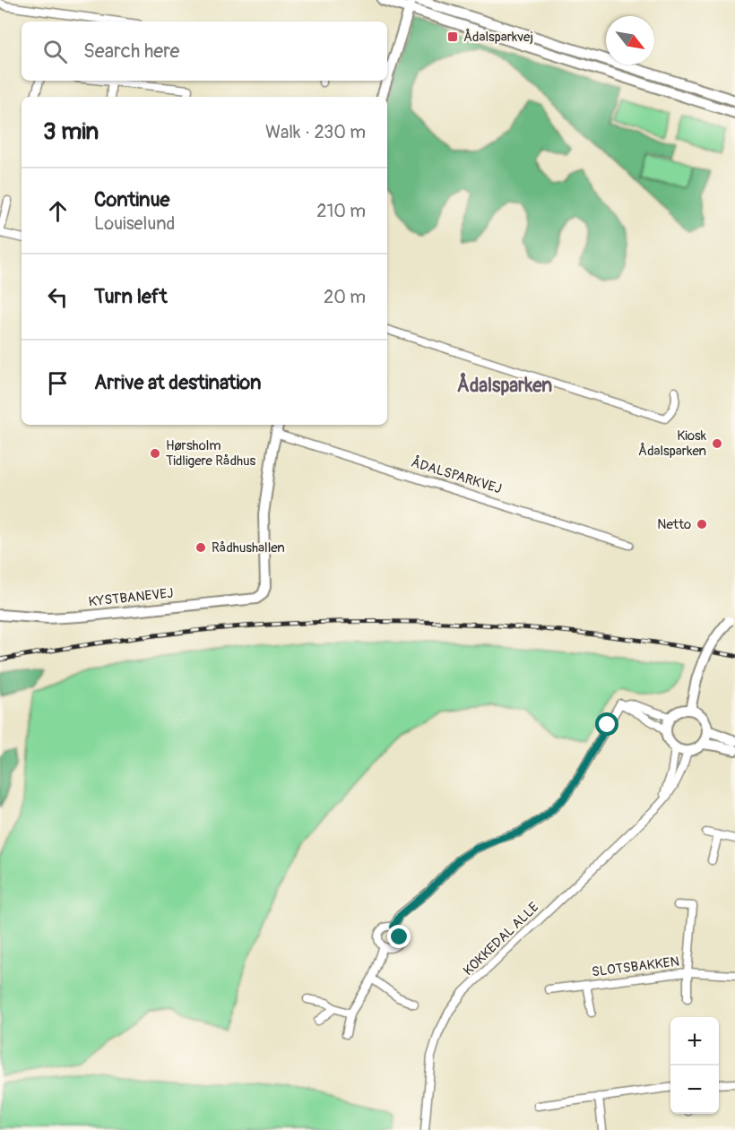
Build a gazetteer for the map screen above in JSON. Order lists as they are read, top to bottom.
{
  "streets": {
    "street": [
      "ÅDALSPARKVEJ",
      "KYSTBANEVEJ",
      "KOKKEDAL ALLE",
      "SLOTSBAKKEN"
    ]
  },
  "crossings": [
    ["ÅDALSPARKVEJ", "KYSTBANEVEJ"]
  ],
  "districts": ["Ådalsparken"],
  "places": {
    "transit": ["Ådalsparkvej"],
    "other": [
      "Kiosk Ådalsparken",
      "Hørsholm Tidligere Rådhus",
      "Netto",
      "Rådhushallen"
    ]
  },
  "north": "bottom right",
  "page": {
    "search": "Search here",
    "heading": ["3 min", "Walk · 230 m"],
    "list": [
      ["Continue", "Louiselund", "210 m"],
      ["Turn left", "20 m"],
      "Arrive at destination"
    ],
    "map_buttons": ["+", "−"]
  }
}
